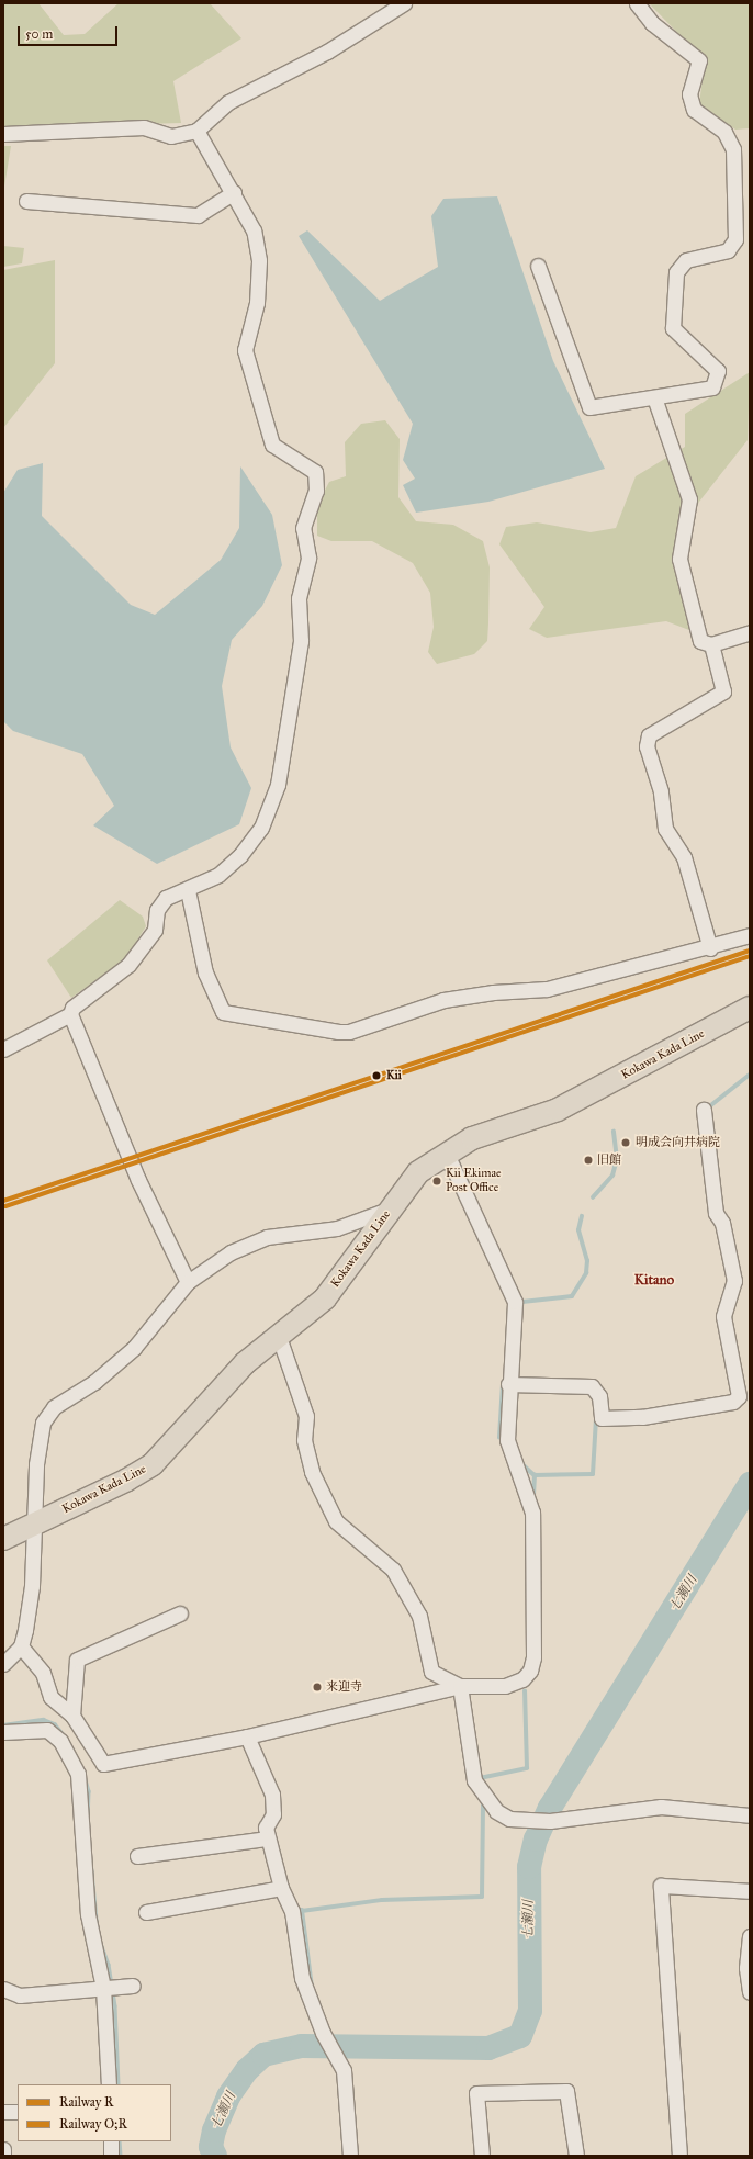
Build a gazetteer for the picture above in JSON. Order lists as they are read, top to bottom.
{
  "streets": {
    "main road": ["Kokawa Kada Line"]
  },
  "districts": ["Kitano"],
  "water": ["七瀬川"],
  "places": [
    "Kii",
    "明成会向井病院",
    "旧館",
    "Kii Ekimae Post Office",
    "来迎寺"
  ],
  "lines": ["rail line R", "rail line O;R"],
  "legend": ["Railway R", "Railway O;R"],
  "scale_bar": "50 m"
}
